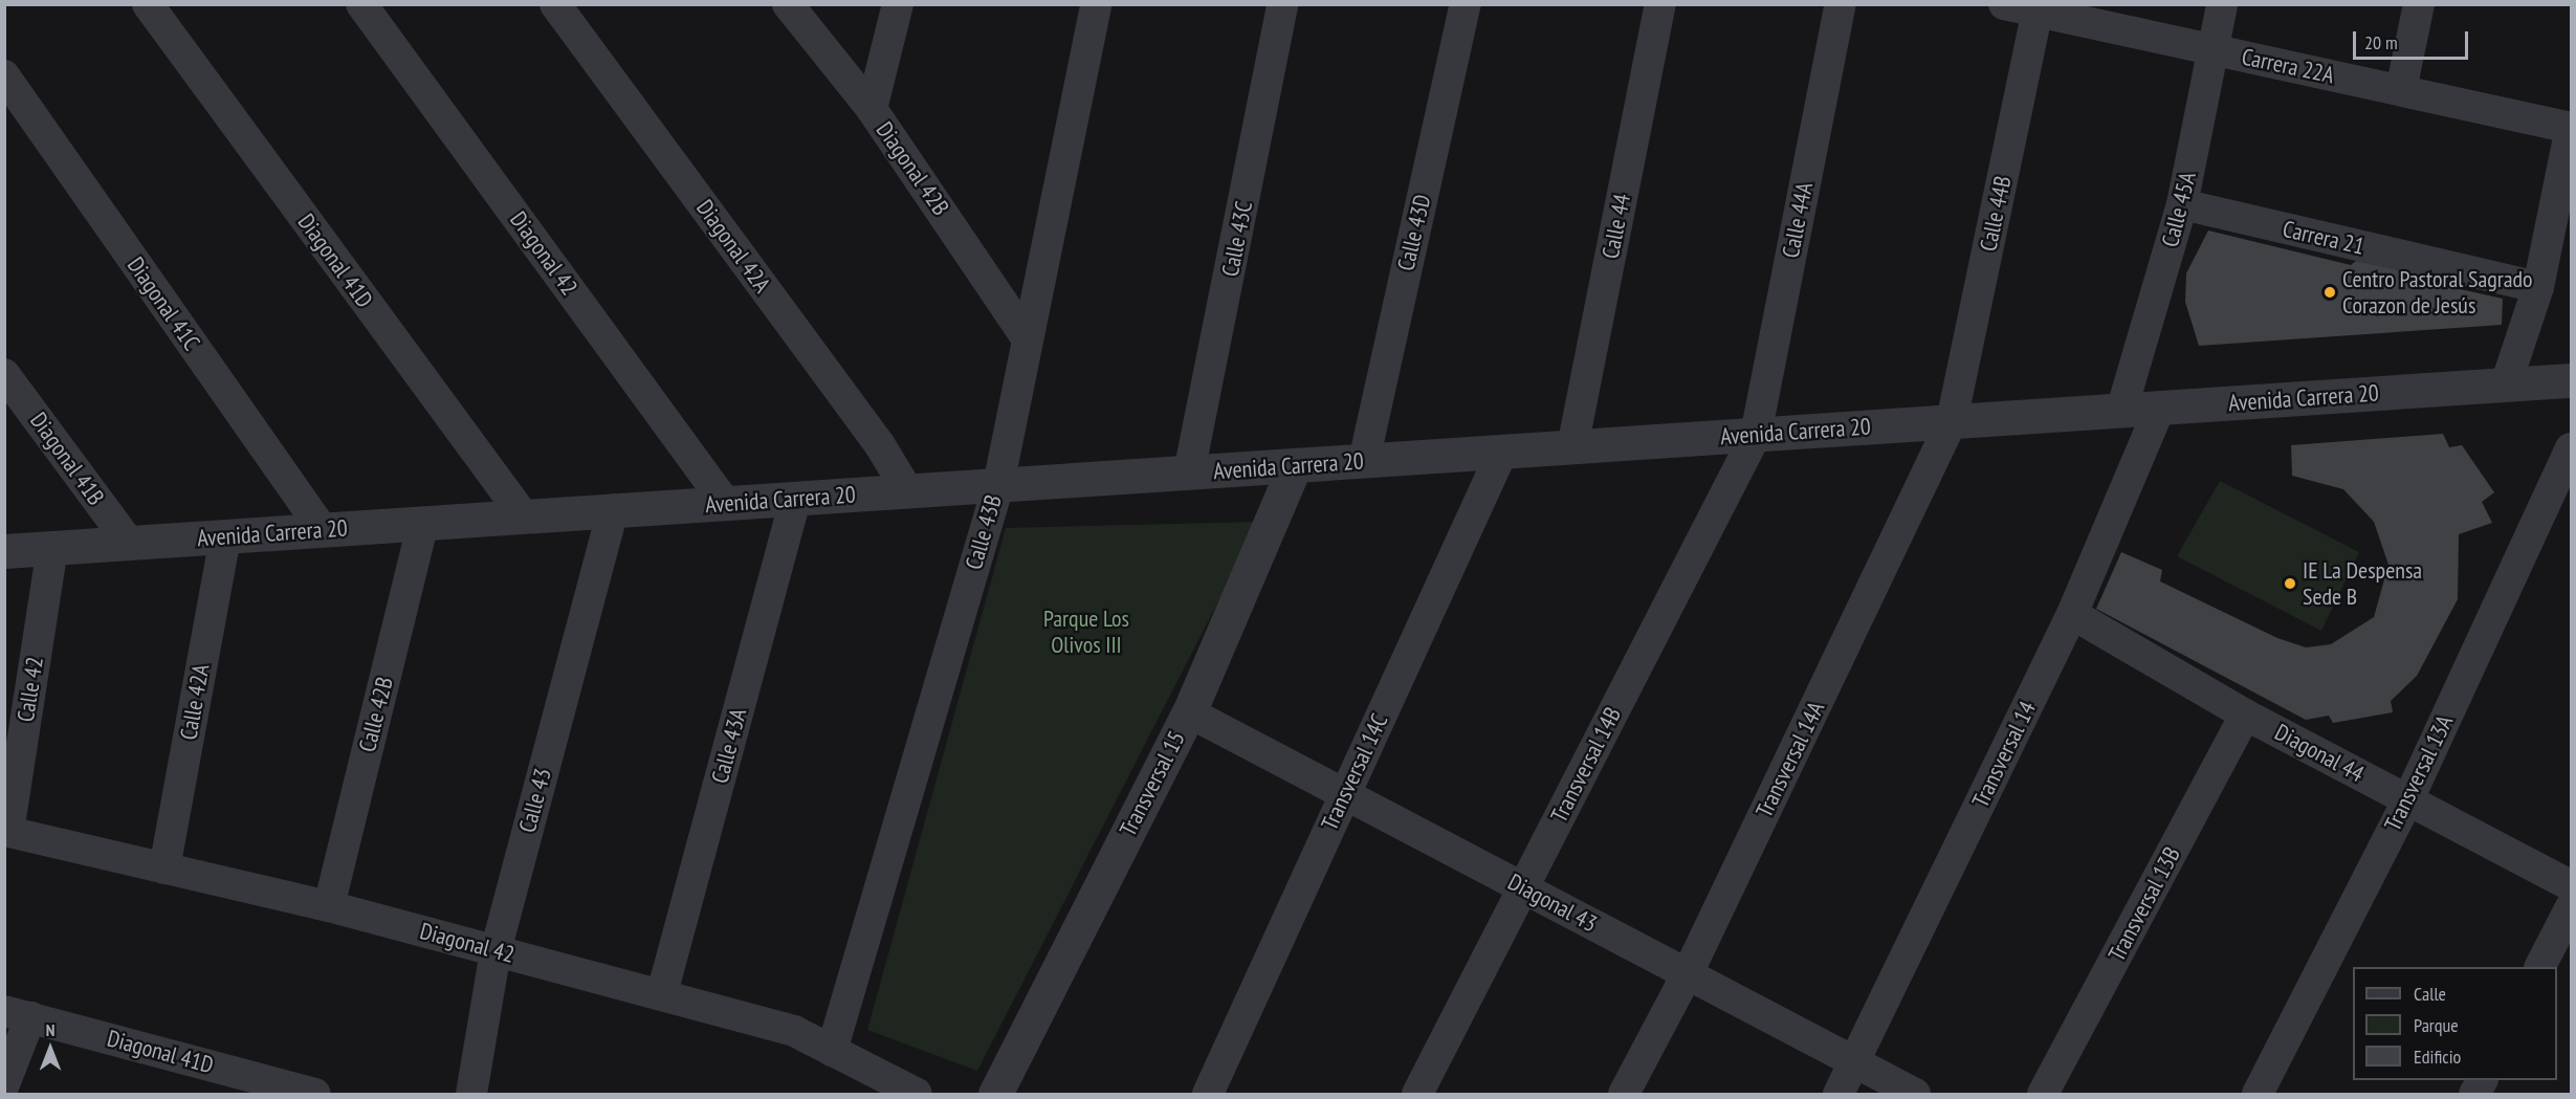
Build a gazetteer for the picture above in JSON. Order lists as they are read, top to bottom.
{
  "streets": {
    "street": [
      "Carrera 22A",
      "Diagonal 42B",
      "Calle 45A",
      "Calle 44B",
      "Calle 44A",
      "Calle 44",
      "Calle 43D",
      "Carrera 21",
      "Calle 43C",
      "Diagonal 42A",
      "Diagonal 42",
      "Diagonal 41D",
      "Diagonal 41C",
      "Avenida Carrera 20",
      "Diagonal 41B",
      "Calle 43B",
      "Calle 42",
      "Calle 42A",
      "Calle 42B",
      "Calle 43A",
      "Diagonal 44",
      "Transversal 14",
      "Transversal 14A",
      "Transversal 14B",
      "Transversal 14C",
      "Transversal 13A",
      "Transversal 15",
      "Calle 43",
      "Diagonal 43",
      "Transversal 13B"
    ]
  },
  "crossings": [
    ["Carrera 22A", "Calle 45A"],
    ["Carrera 22A", "Calle 44B"],
    ["Diagonal 42B", "Calle 43B"],
    ["Calle 45A", "Carrera 21"],
    ["Calle 45A", "Avenida Carrera 20"],
    ["Calle 44B", "Avenida Carrera 20"],
    ["Calle 44B", "Transversal 14A"],
    ["Calle 44A", "Avenida Carrera 20"],
    ["Calle 44A", "Transversal 14B"],
    ["Calle 44", "Avenida Carrera 20"],
    ["Calle 43D", "Avenida Carrera 20"],
    ["Calle 43C", "Avenida Carrera 20"],
    ["Diagonal 42A", "Avenida Carrera 20"],
    ["Diagonal 42", "Avenida Carrera 20"],
    ["Diagonal 42", "Calle 43B"],
    ["Diagonal 42", "Calle 42"],
    ["Diagonal 42", "Calle 42A"],
    ["Diagonal 42", "Calle 42B"],
    ["Diagonal 42", "Calle 43A"],
    ["Diagonal 42", "Calle 43"],
    ["Diagonal 41D", "Avenida Carrera 20"],
    ["Diagonal 41C", "Avenida Carrera 20"],
    ["Avenida Carrera 20", "Diagonal 41B"],
    ["Avenida Carrera 20", "Calle 43B"],
    ["Avenida Carrera 20", "Calle 42"],
    ["Avenida Carrera 20", "Calle 42A"],
    ["Avenida Carrera 20", "Calle 42B"],
    ["Avenida Carrera 20", "Calle 43A"],
    ["Avenida Carrera 20", "Transversal 14"],
    ["Avenida Carrera 20", "Transversal 14A"],
    ["Avenida Carrera 20", "Transversal 14B"],
    ["Avenida Carrera 20", "Transversal 14C"],
    ["Avenida Carrera 20", "Transversal 15"],
    ["Avenida Carrera 20", "Calle 43"],
    ["Diagonal 44", "Transversal 14"],
    ["Diagonal 44", "Transversal 13A"],
    ["Diagonal 44", "Transversal 13B"],
    ["Transversal 14", "Diagonal 43"],
    ["Transversal 14A", "Diagonal 43"],
    ["Transversal 14B", "Diagonal 43"],
    ["Transversal 14C", "Diagonal 43"],
    ["Transversal 15", "Diagonal 43"]
  ],
  "parks": ["Parque Los Olivos III"],
  "places": ["Centro Pastoral Sagrado Corazon de Jesús", "IE La Despensa Sede B"],
  "legend": ["Calle", "Parque", "Edificio"],
  "scale_bar": "20 m",
  "north": "top"
}
